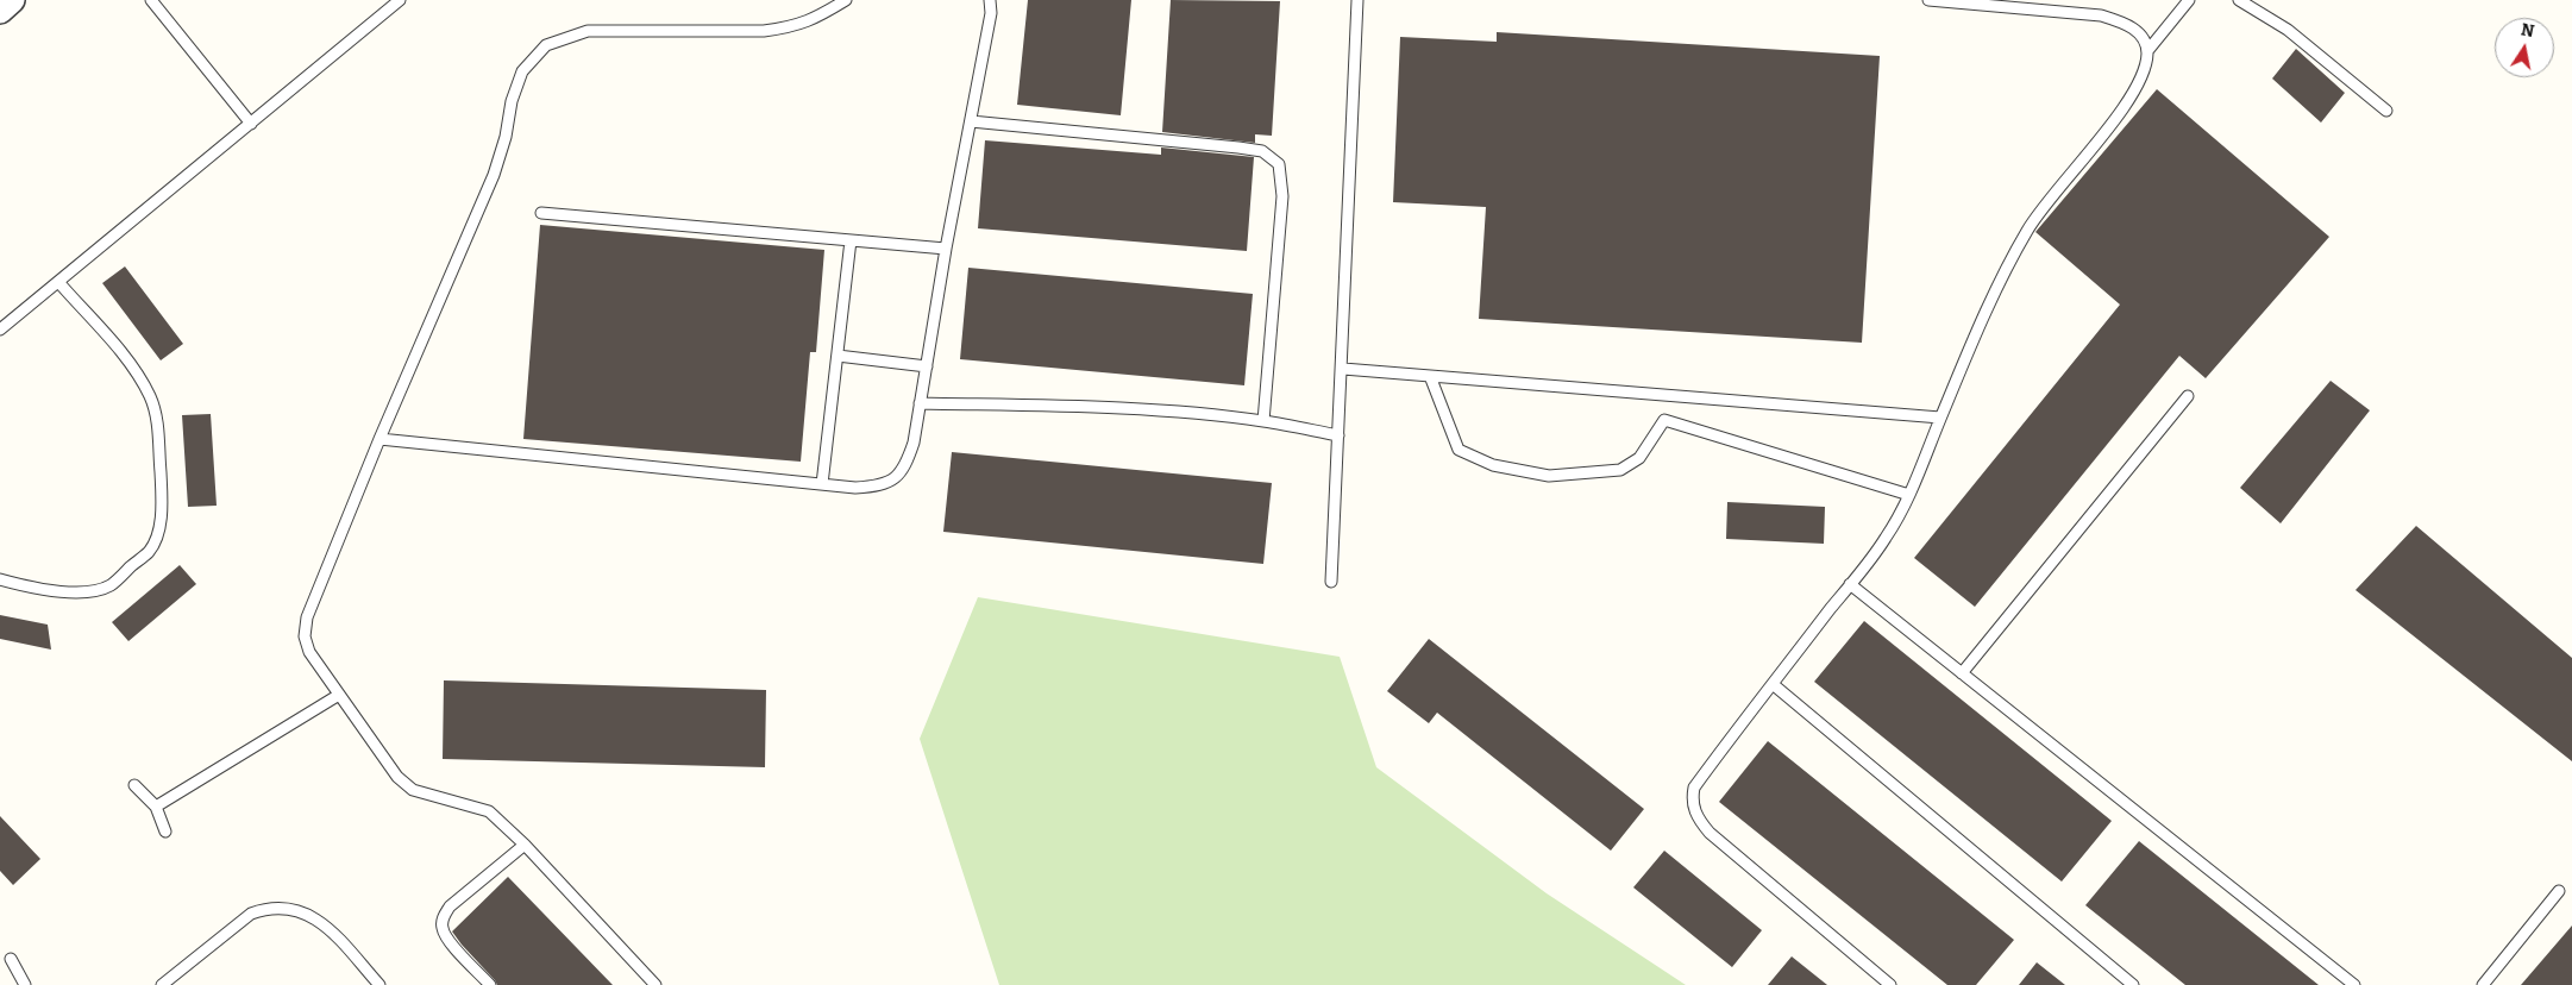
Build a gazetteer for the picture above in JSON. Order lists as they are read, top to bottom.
{
  "north": "top"
}
